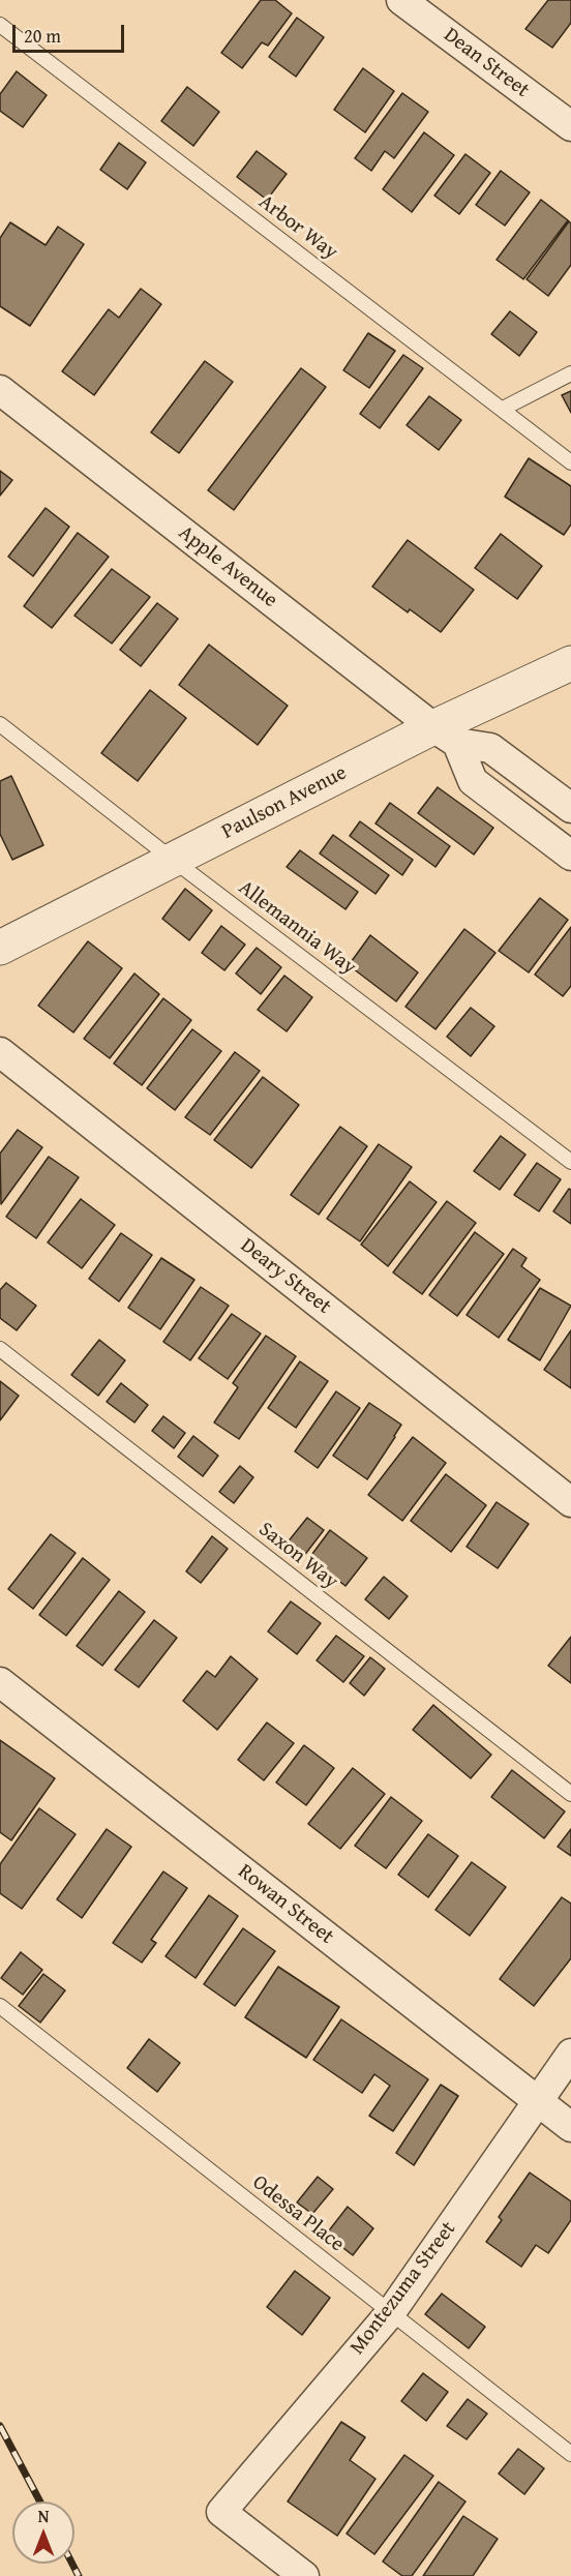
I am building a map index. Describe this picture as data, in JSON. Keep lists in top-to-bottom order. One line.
{"streets":{"street":["Dean Street","Apple Avenue","Paulson Avenue","Deary Street","Rowan Street","Montezuma Street"],"lane":["Arbor Way","Allemannia Way","Saxon Way","Odessa Place"]},"crossings":[["Apple Avenue","Paulson Avenue"],["Paulson Avenue","Allemannia Way"],["Rowan Street","Montezuma Street"],["Odessa Place","Montezuma Street"]],"scale_bar":"20 m","north":"top"}
